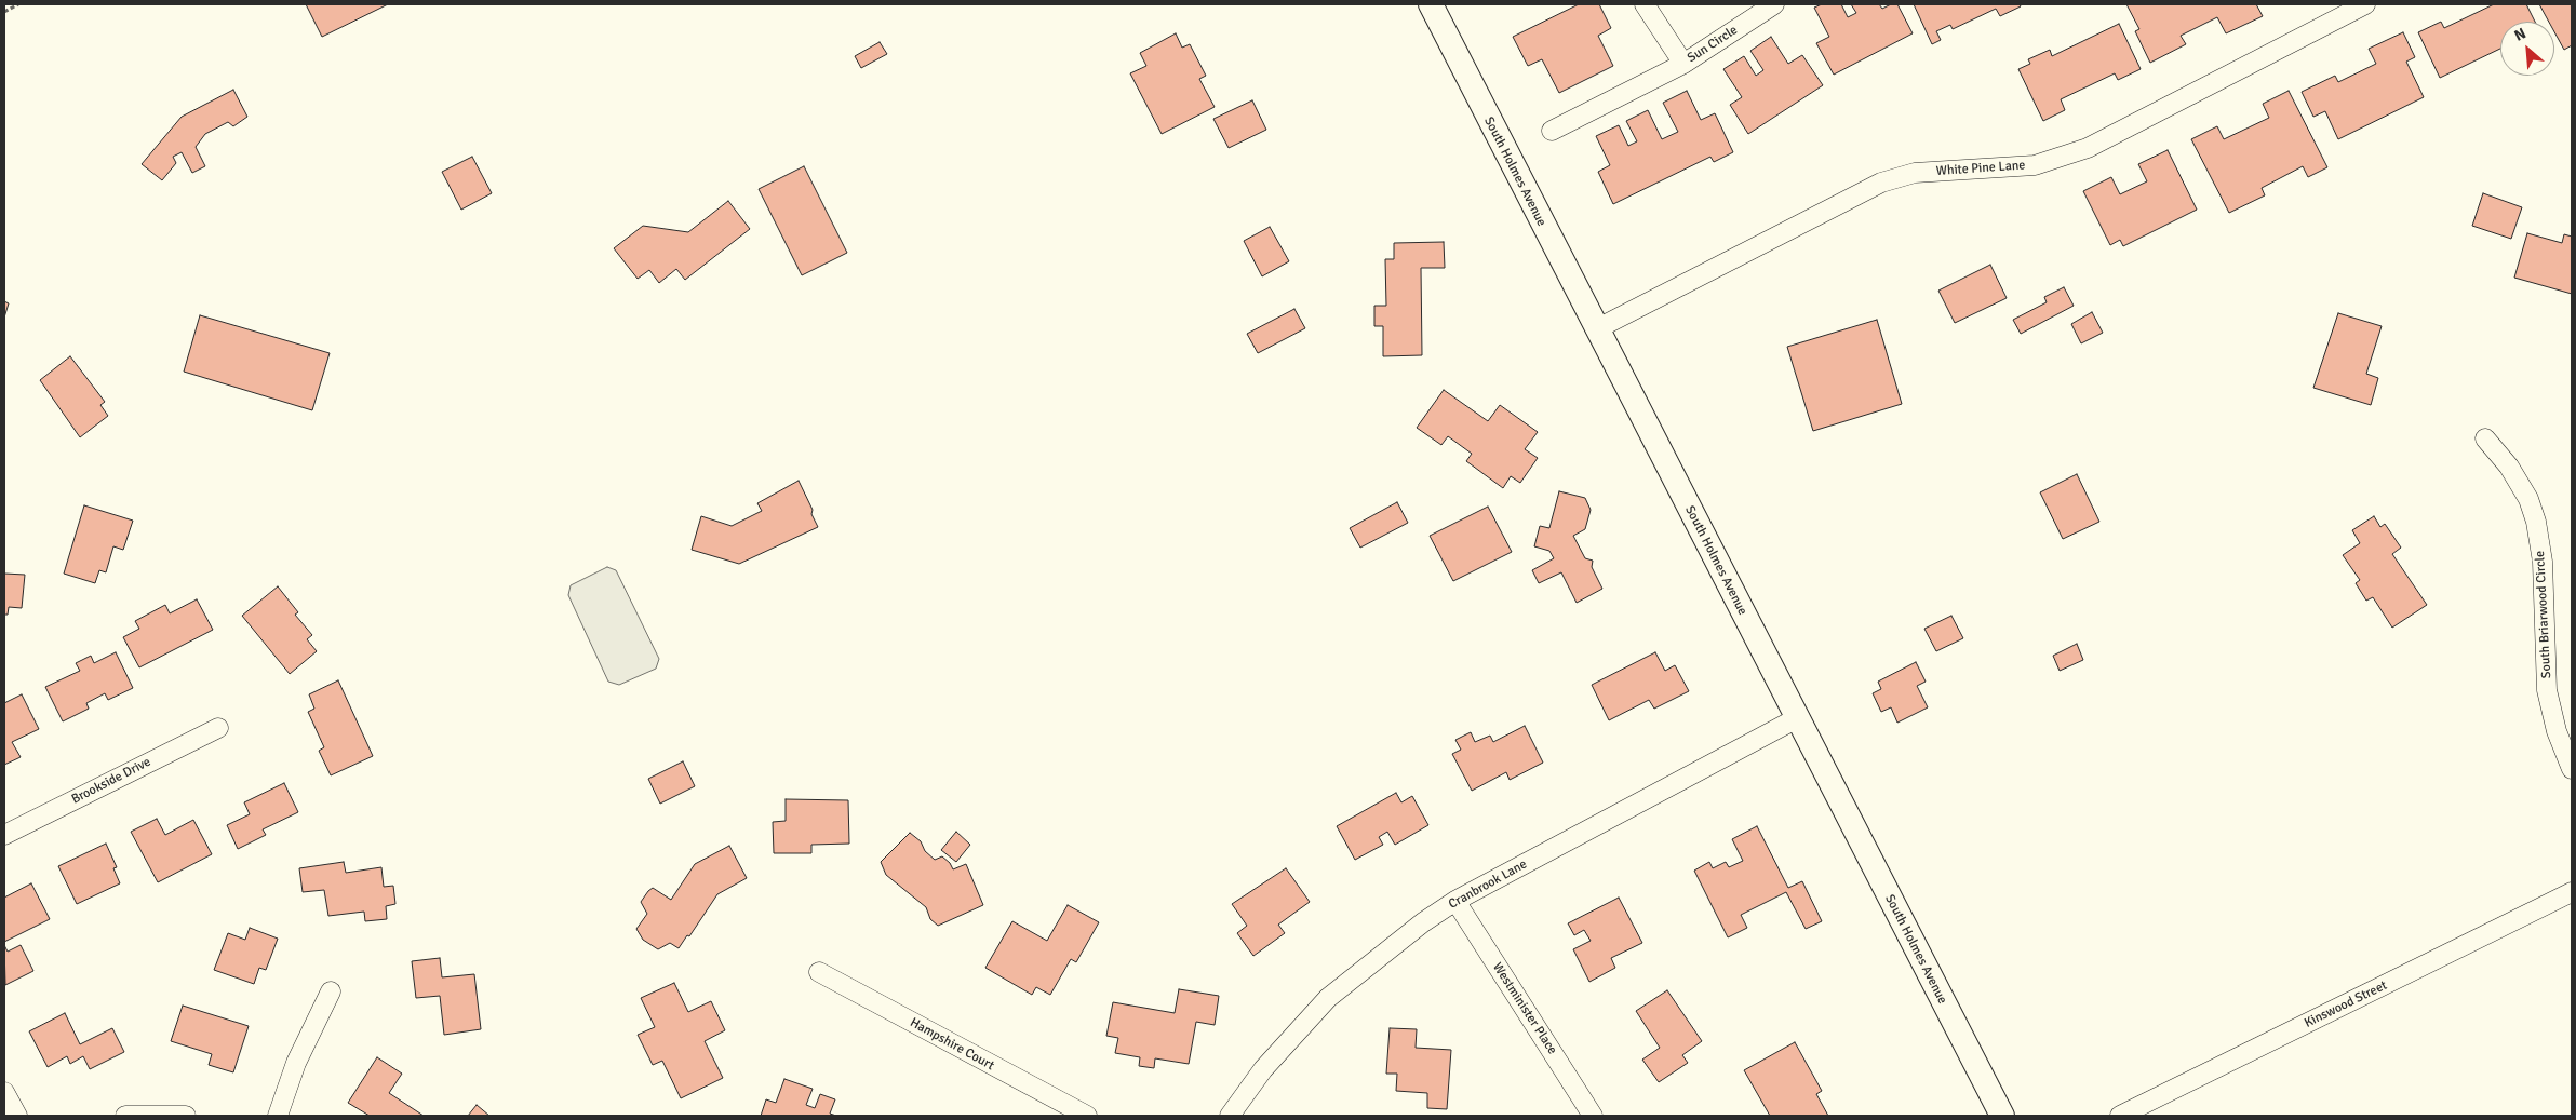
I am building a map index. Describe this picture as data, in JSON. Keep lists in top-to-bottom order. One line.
{"streets":{"street":["Sun Circle","White Pine Lane","South Holmes Avenue","South Briarwood Circle","Brookside Drive","Cranbrook Lane","Kinswood Street","Westminister Place","Hampshire Court"]},"crossings":[["White Pine Lane","South Holmes Avenue"],["South Holmes Avenue","Cranbrook Lane"],["Cranbrook Lane","Westminister Place"]],"north":"top left"}
